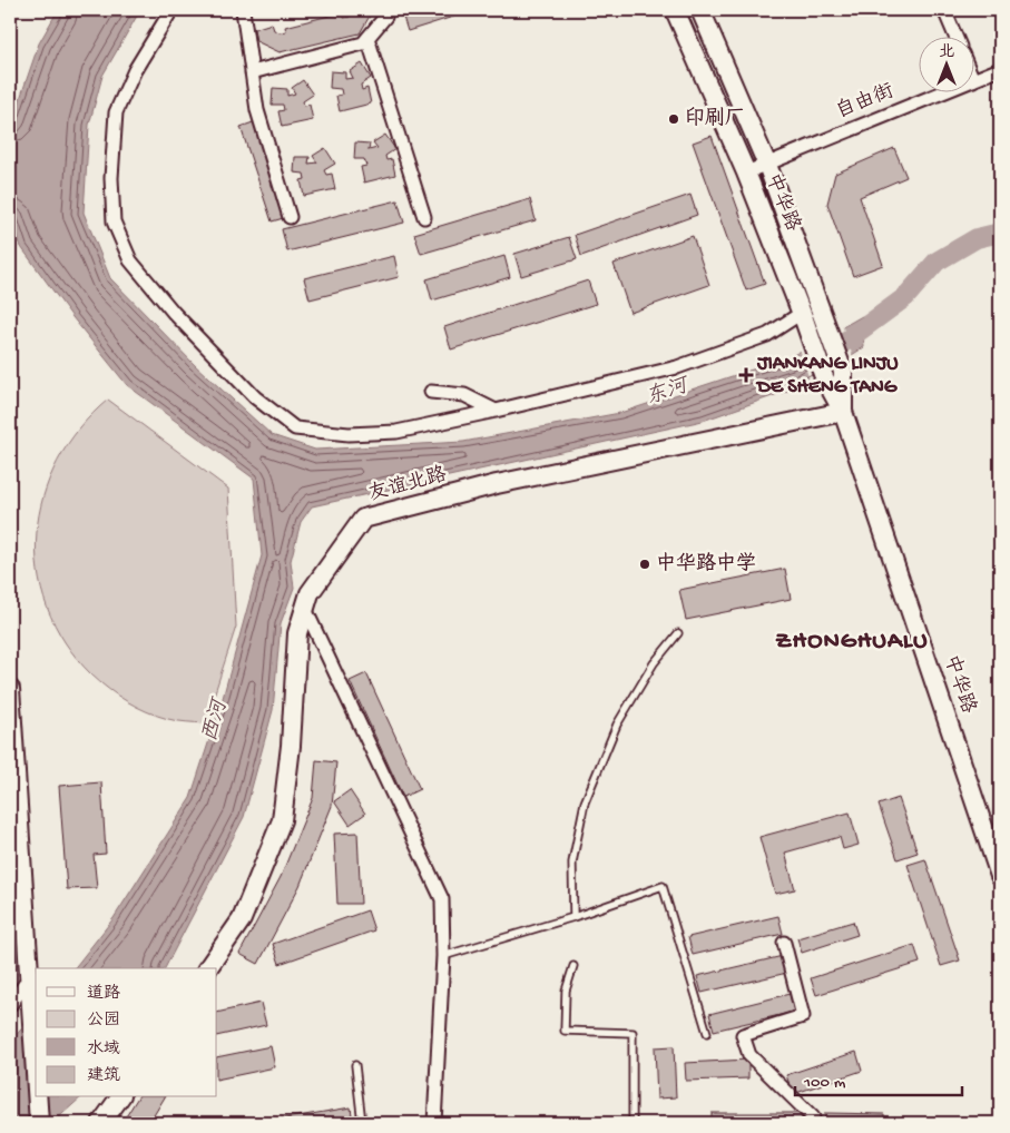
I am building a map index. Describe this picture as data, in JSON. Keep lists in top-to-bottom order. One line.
{"streets":{"street":["自由街","中华路","友谊北路"]},"crossings":[["自由街","中华路"],["中华路","友谊北路"]],"districts":["ZHONGHUALU"],"water":["东河","西河"],"places":{"other":["印刷厂","中华路中学"],"health":["JIANKANG LINJU DE SHENG TANG"]},"legend":["道路","公园","水域","建筑"],"scale_bar":"100 m","north":"top"}
